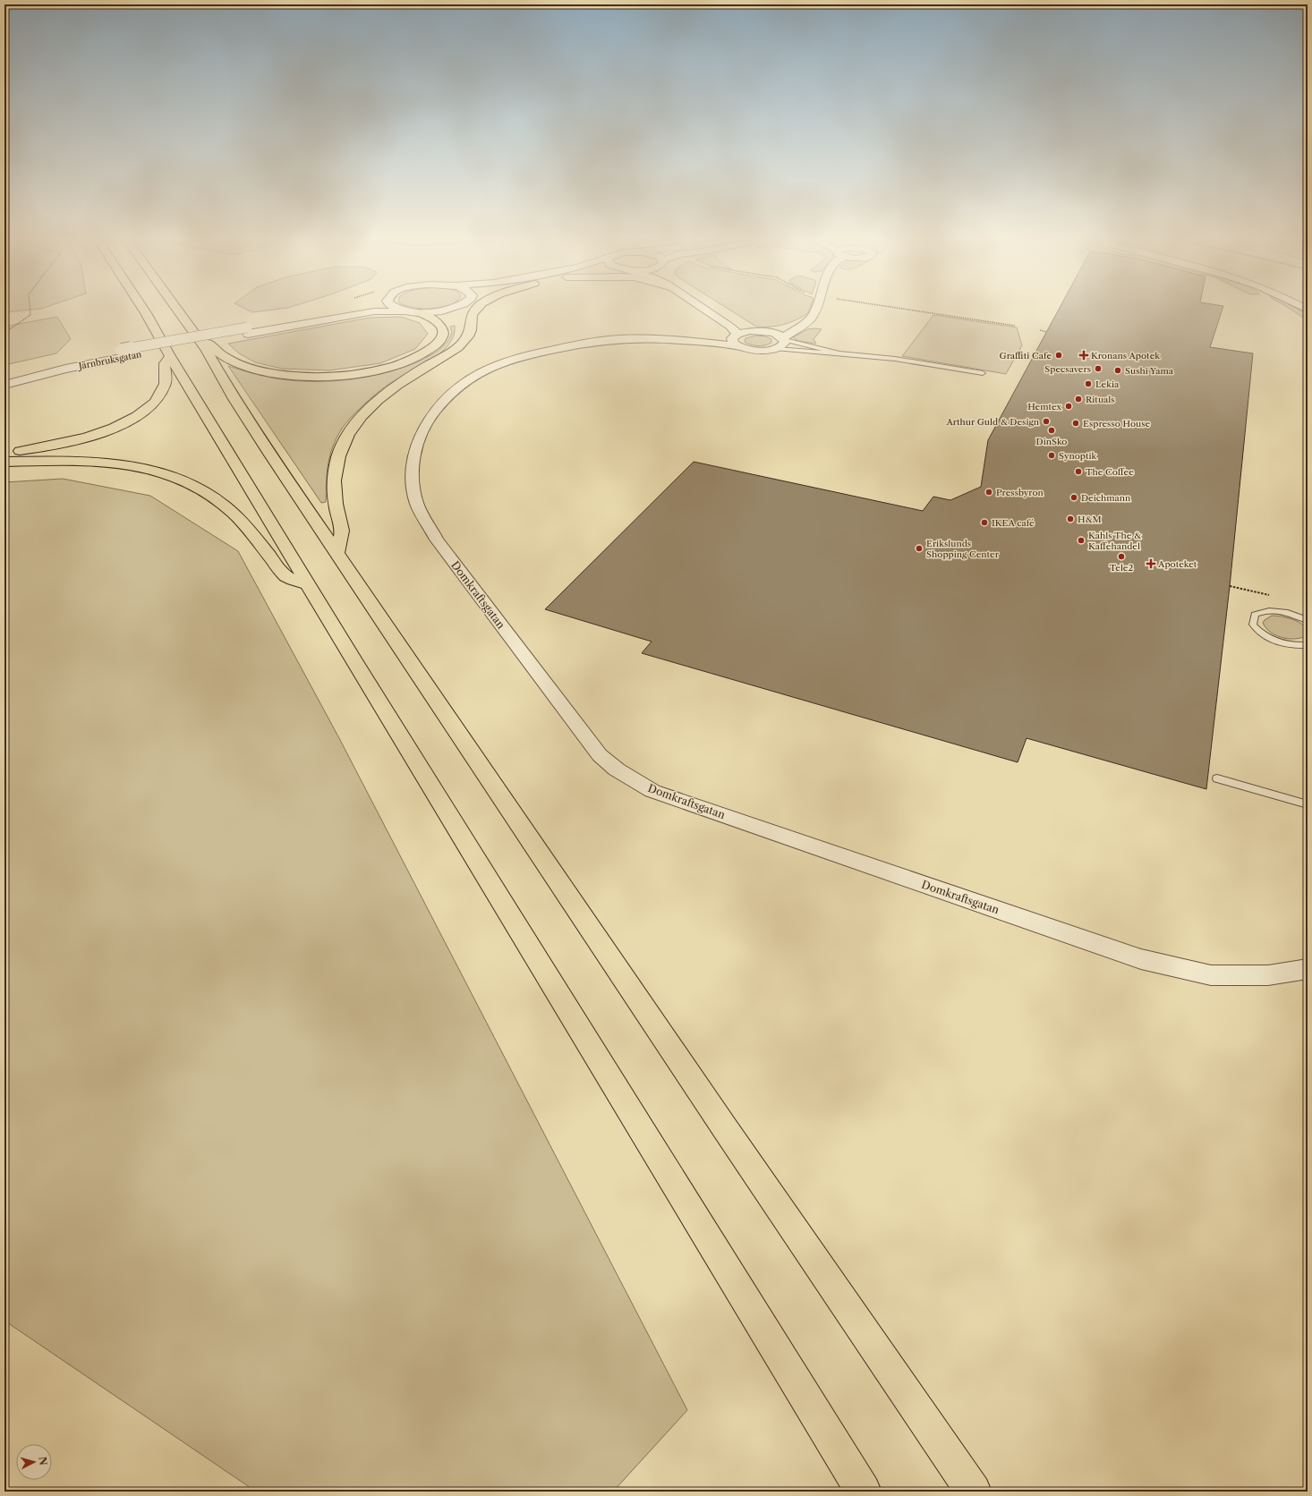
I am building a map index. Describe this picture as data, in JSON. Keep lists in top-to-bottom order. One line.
{"streets":{"street":["Järnbruksgatan","Domkraftsgatan"]},"places":{"other":["Graffiti Cafe","Specsavers","Sushi Yama","Lekia","Rituals","Hemtex","Arthur Guld & Design","Espresso House","DinSko","Synoptik","The Coffee","Pressbyron","Deichmann","H&M","IKEA café","Kahls The & Kaffehandel","Erikslunds Shopping Center","Tele2"],"health":["Kronans Apotek","Apoteket"]},"north":"right"}
